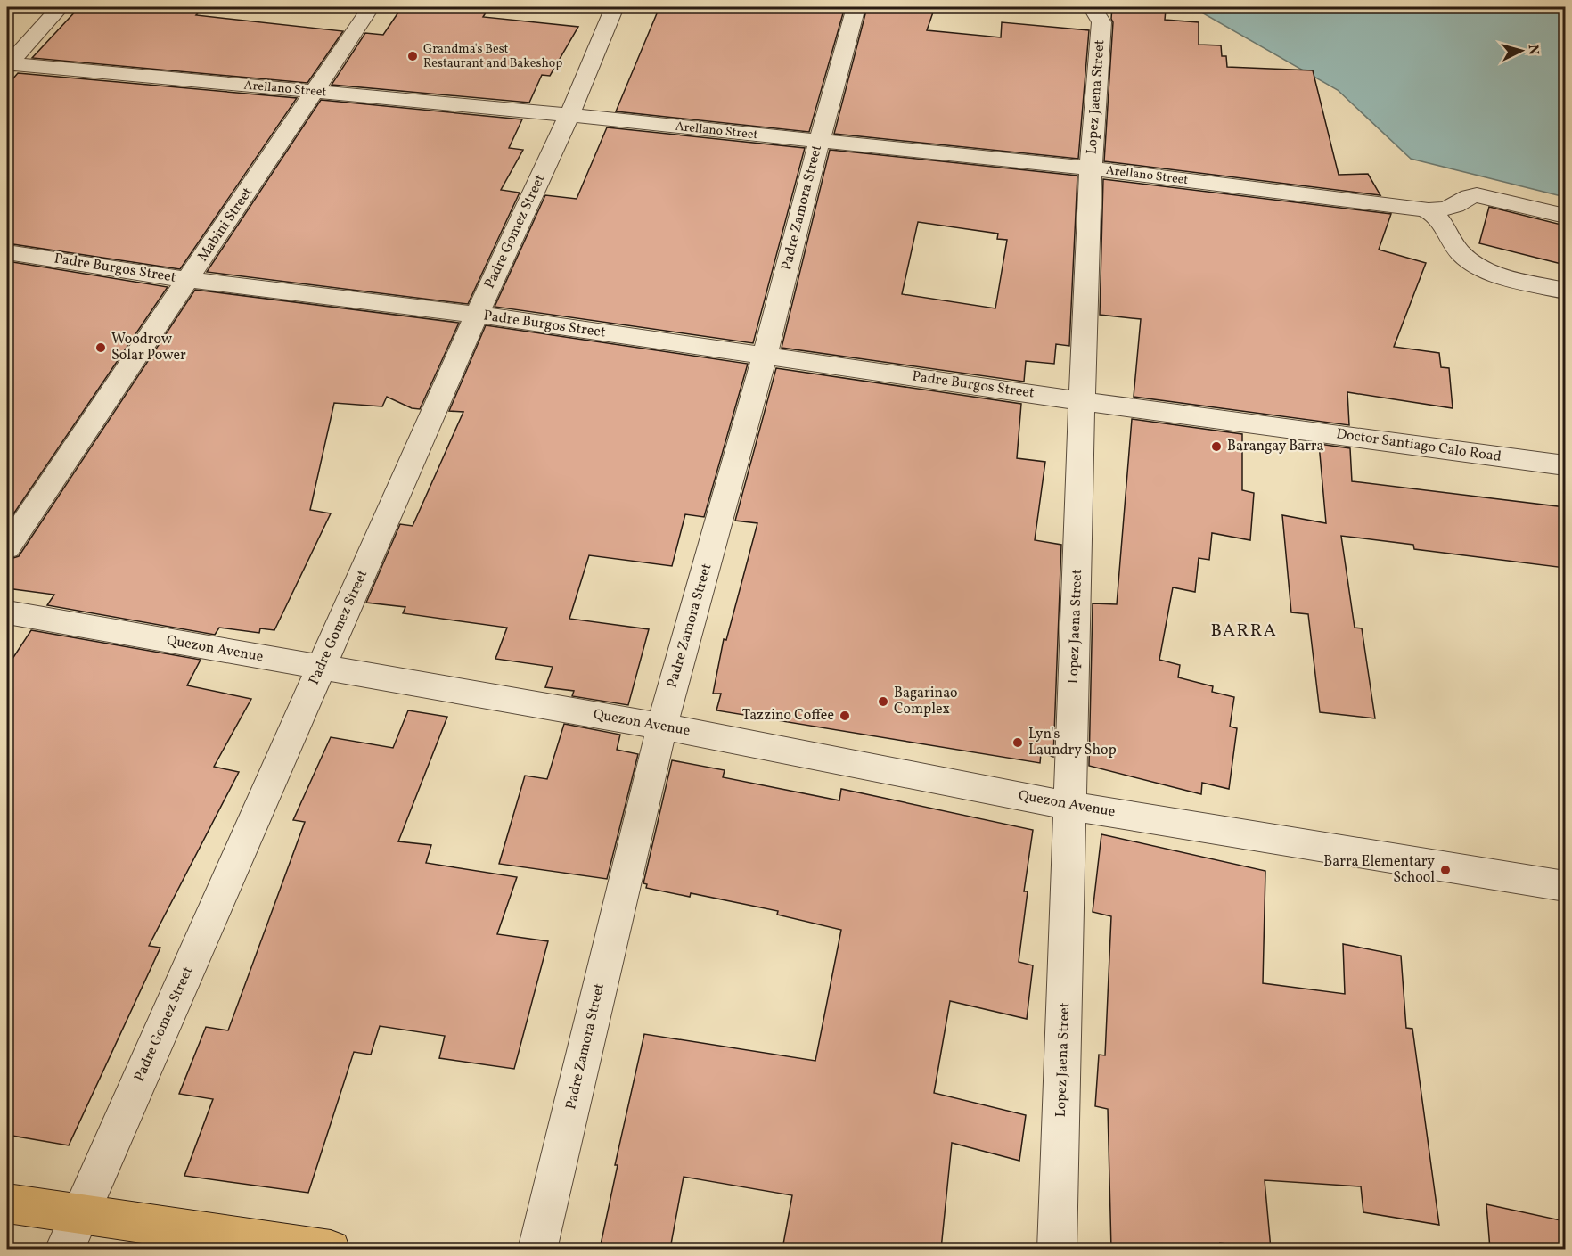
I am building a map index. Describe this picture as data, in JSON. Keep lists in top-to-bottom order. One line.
{"streets":{"street":["Arellano Street","Lopez Jaena Street","Padre Zamora Street","Mabini Street","Padre Gomez Street","Padre Burgos Street","Doctor Santiago Calo Road","Quezon Avenue"]},"crossings":[["Arellano Street","Lopez Jaena Street"],["Arellano Street","Padre Zamora Street"],["Arellano Street","Mabini Street"],["Arellano Street","Padre Gomez Street"],["Lopez Jaena Street","Padre Burgos Street"],["Lopez Jaena Street","Doctor Santiago Calo Road"],["Lopez Jaena Street","Quezon Avenue"],["Padre Zamora Street","Padre Burgos Street"],["Padre Zamora Street","Quezon Avenue"],["Mabini Street","Padre Burgos Street"],["Padre Gomez Street","Padre Burgos Street"],["Padre Gomez Street","Quezon Avenue"],["Padre Burgos Street","Doctor Santiago Calo Road"]],"districts":["BARRA"],"places":["Grandma's Best Restaurant and Bakeshop","Woodrow Solar Power","Barangay Barra","Bagarinao Complex","Tazzino Coffee","Lyn's Laundry Shop","Barra Elementary School"],"north":"right"}
